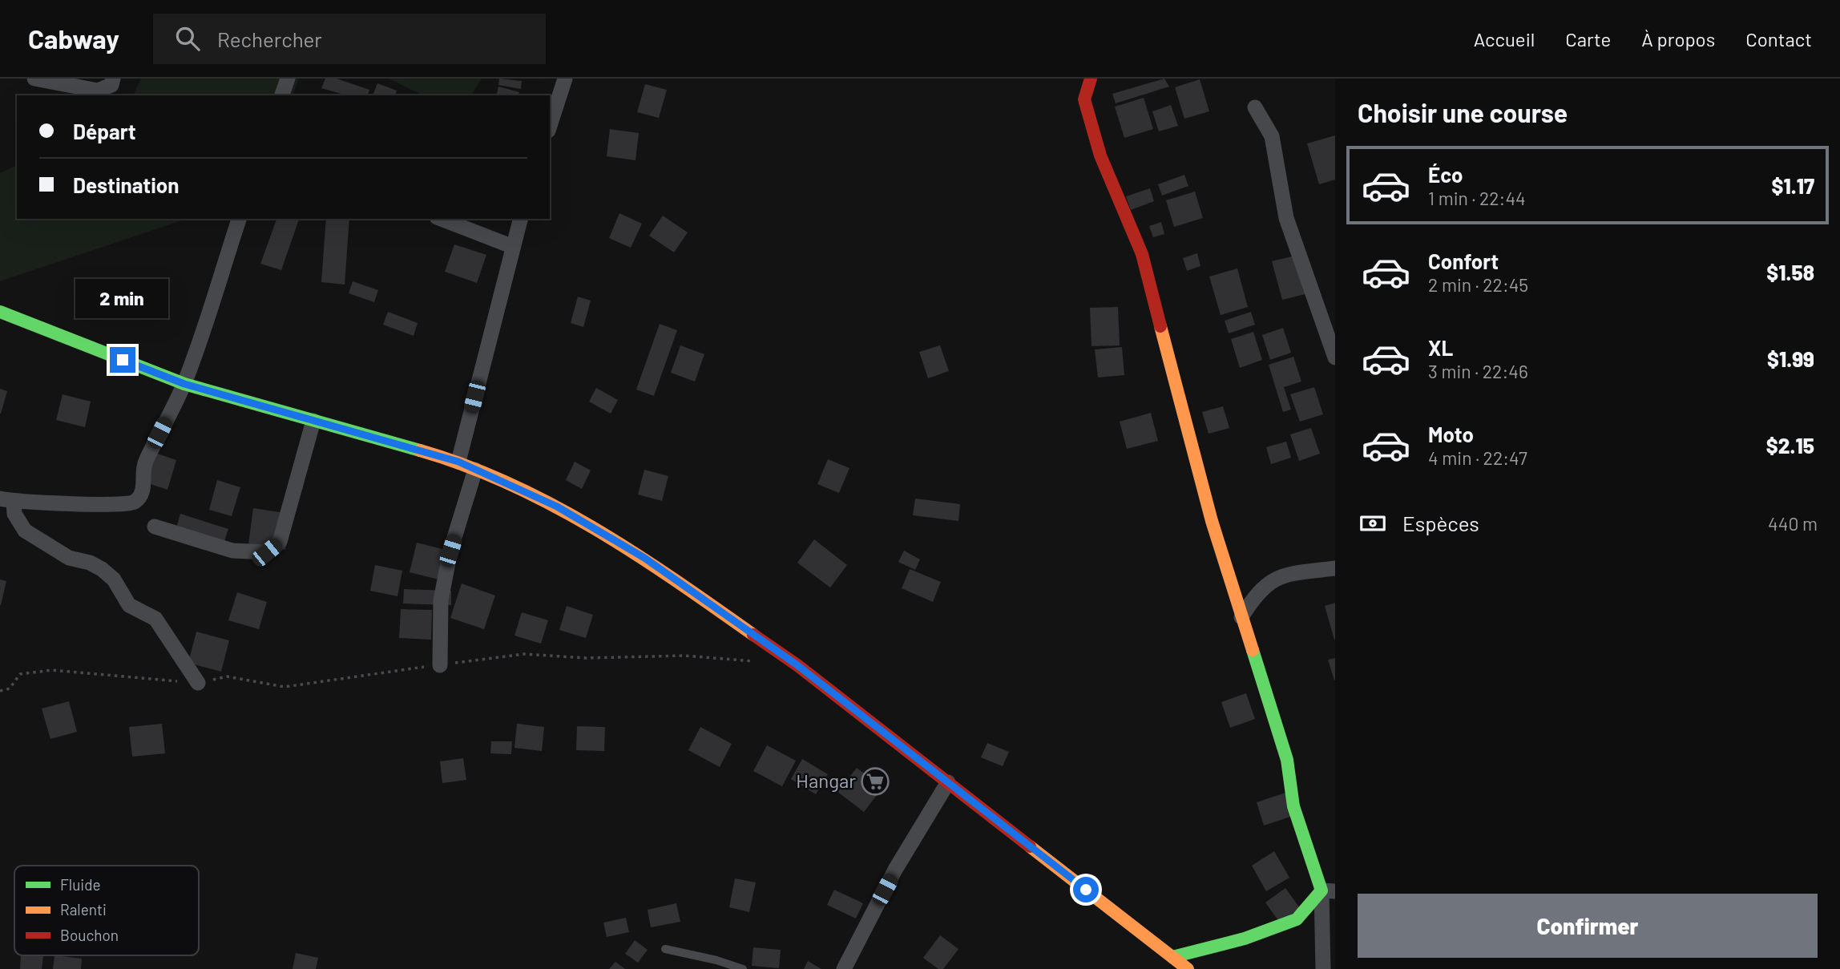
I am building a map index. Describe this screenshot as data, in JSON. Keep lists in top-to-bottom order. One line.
{"places":{"supermarket":["Hangar"]},"legend":["Fluide","Ralenti","Bouchon"],"page":{"header":"Cabway","search":"Rechercher","nav":["Accueil","Carte","À propos","Contact"],"heading":"Choisir une course","banner":["Départ","Destination"],"list":[{"name":"Éco","note":"1 min · 22:44","value":"$1.17"},{"name":"Confort","note":"2 min · 22:45","value":"$1.58"},{"name":"XL","note":"3 min · 22:46","value":"$1.99"},{"name":"Moto","note":"4 min · 22:47","value":"$2.15"}],"bubble":"2 min","pay":["Espèces","440 m"],"buttons":"Confirmer"}}
